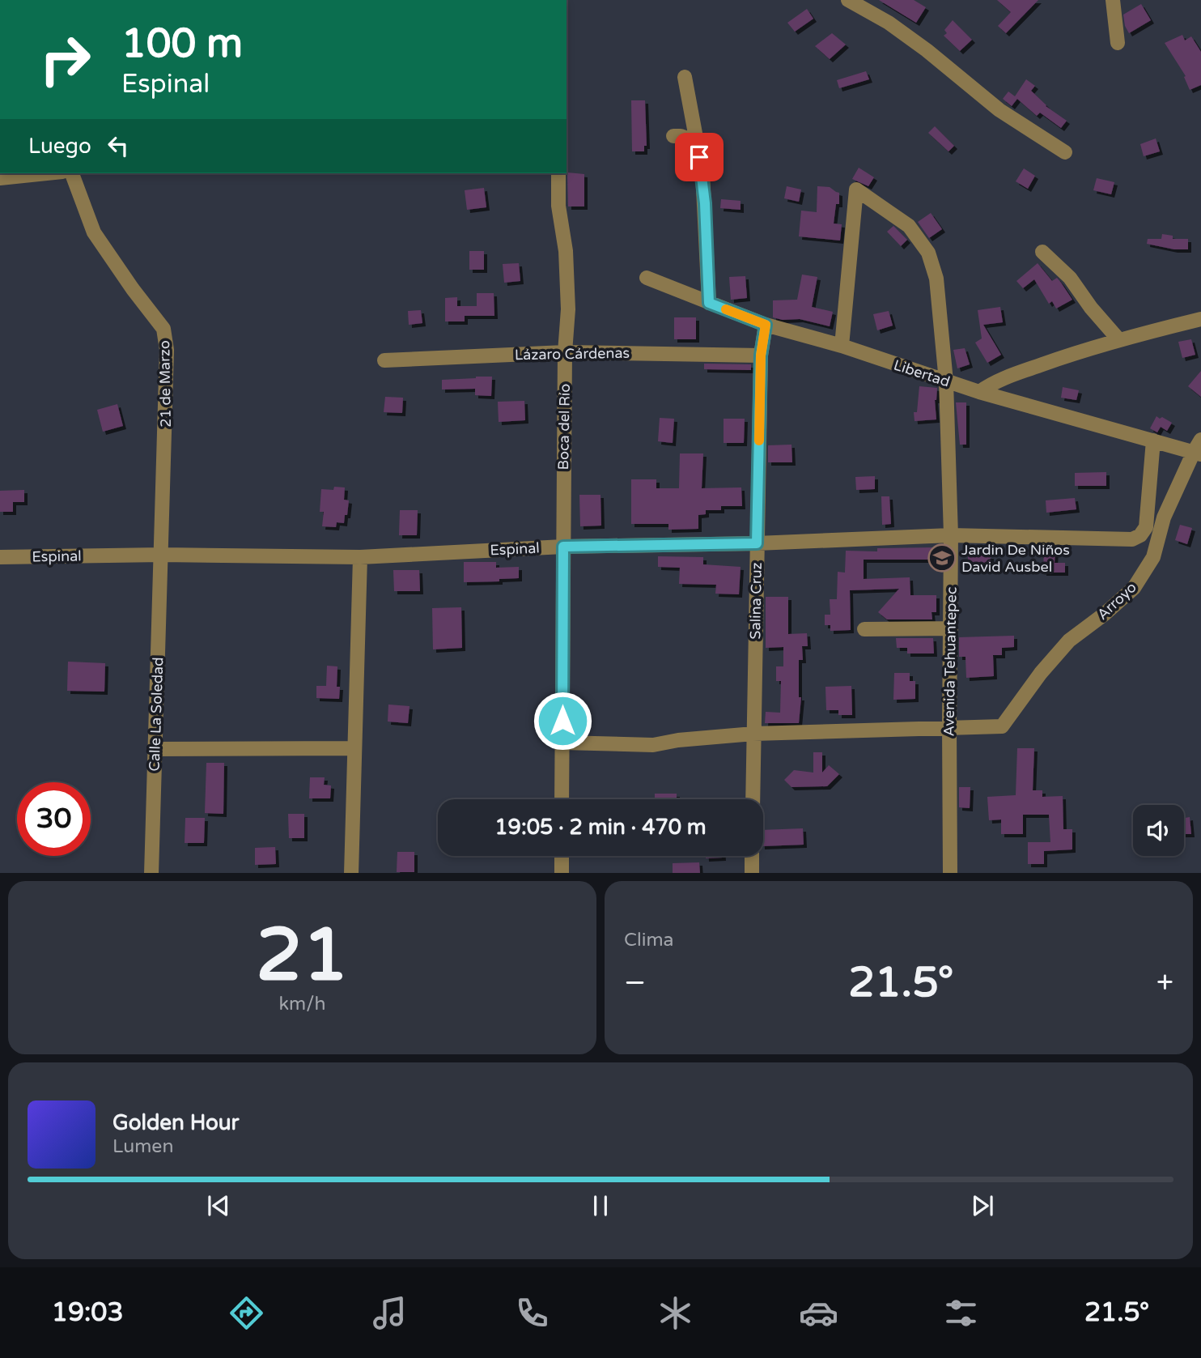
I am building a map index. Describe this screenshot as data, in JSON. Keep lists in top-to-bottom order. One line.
{"streets":{"street":["Lázaro Cárdenas","Libertad","21 de Marzo","Boca del Río","Espinal","Salina Cruz","Arroyo","Avenida Tehuantepec","Calle La Soledad"]},"crossings":[["Lázaro Cárdenas","Boca del Río"],["Lázaro Cárdenas","Salina Cruz"],["Libertad","Espinal"],["Libertad","Salina Cruz"],["Libertad","Arroyo"],["Libertad","Avenida Tehuantepec"],["21 de Marzo","Espinal"],["21 de Marzo","Calle La Soledad"],["Boca del Río","Espinal"],["Espinal","Salina Cruz"],["Espinal","Avenida Tehuantepec"],["Espinal","Calle La Soledad"],["Arroyo","Avenida Tehuantepec"]],"places":{"school or university":["Jardin De Niños David Ausbel"]},"page":{"turn":["100 m","Espinal"],"then":"Luego","limit":"30","trip":"19:05 · 2 min · 470 m","tile":[["21","km/h"],"Clima"],"heat":["−","21.5°","+"],"song":["Golden Hour","Lumen"],"tabs":["19:03","21.5°"]}}
